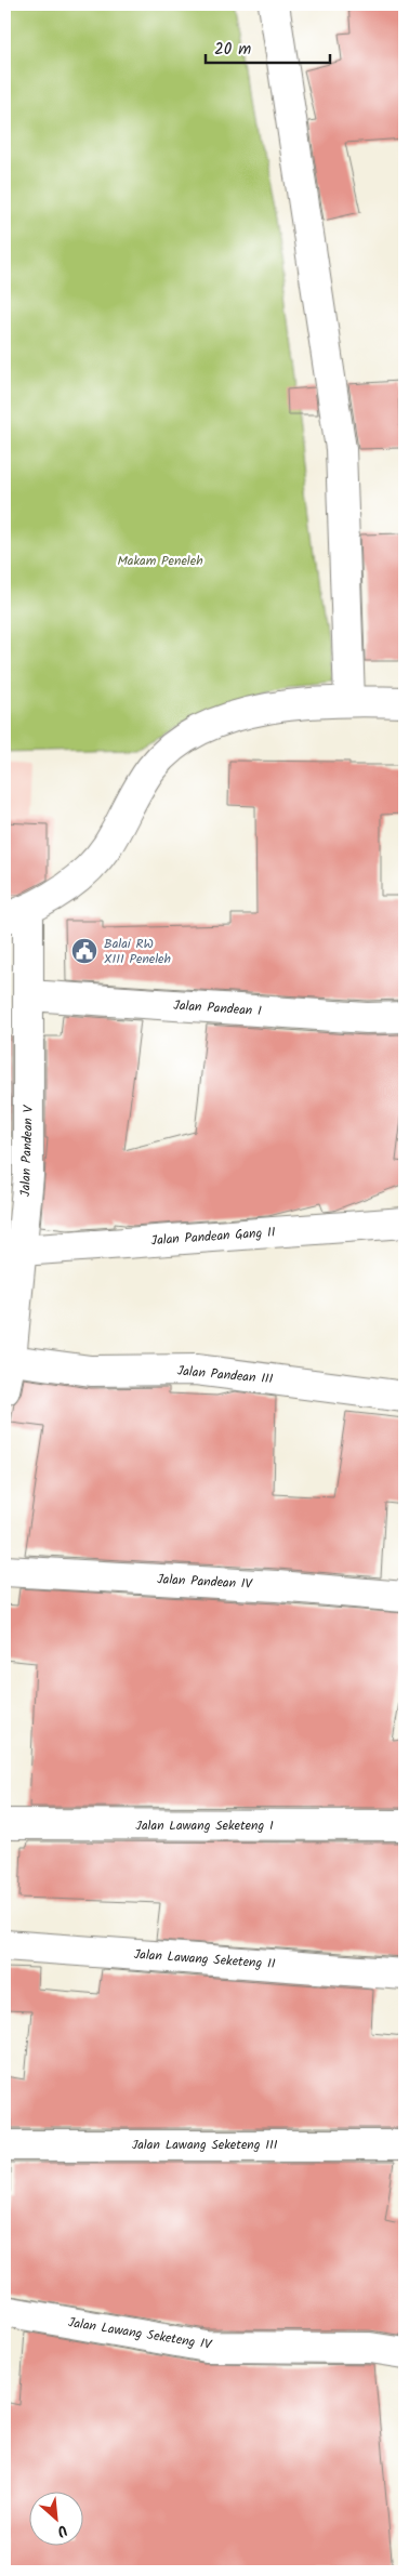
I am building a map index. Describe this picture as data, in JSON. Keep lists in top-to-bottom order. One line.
{"streets":{"street":["Jalan Pandean I","Jalan Pandean V","Jalan Pandean Gang II","Jalan Pandean III","Jalan Pandean IV","Jalan Lawang Seketeng I","Jalan Lawang Seketeng II","Jalan Lawang Seketeng III","Jalan Lawang Seketeng IV"]},"crossings":[["Jalan Pandean I","Jalan Pandean V"],["Jalan Pandean V","Jalan Pandean Gang II"],["Jalan Pandean V","Jalan Pandean III"]],"parks":["Makam Peneleh"],"places":{"public building":["Balai RW XIII Peneleh"]},"scale_bar":"20 m","north":"bottom right"}
